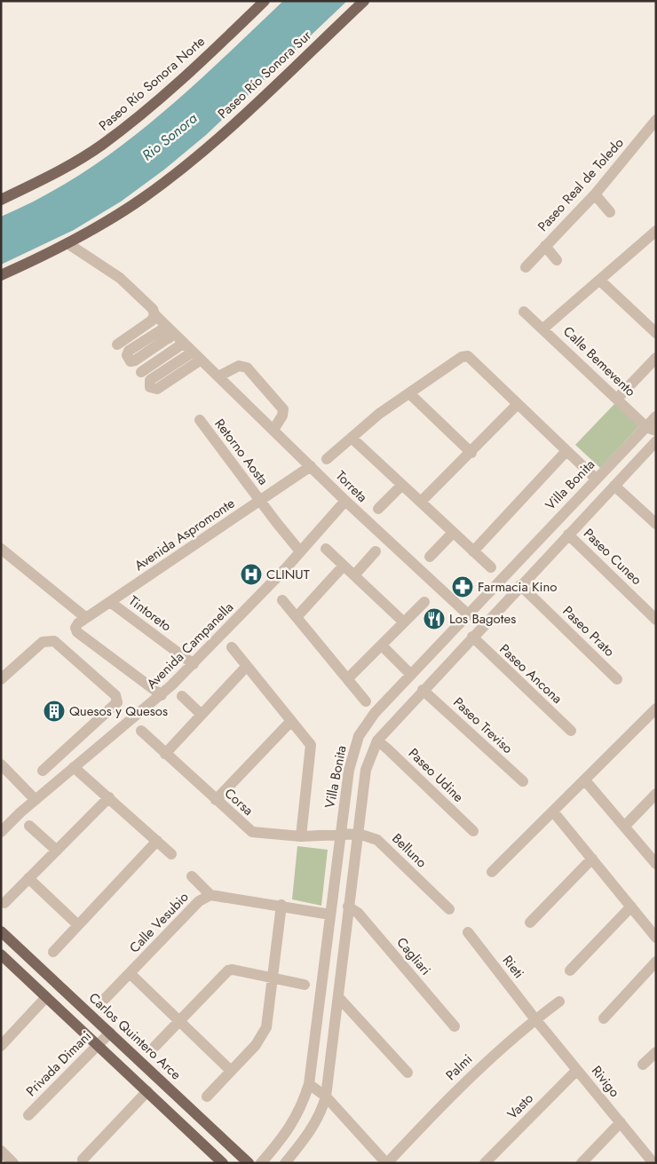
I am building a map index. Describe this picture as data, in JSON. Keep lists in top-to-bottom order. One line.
{"streets":{"main road":["Paseo Río Sonora Sur","Paseo Río Sonora Norte","Carlos Quintero Arce"],"street":["Paseo Real de Toledo","Calle Bemevento","Retorno Aosta","Villa Bonita","Torreta","Avenida Aspromonte","Paseo Cuneo","Tintoreto","Paseo Prato","Avenida Campanella","Paseo Ancona","Paseo Treviso","Paseo Udine","Corsa","Belluno","Calle Vesubio","Cagliari","Rieti","Privada Dimani","Palmi","Rivigo","Vasto"]},"crossings":[["Paseo Río Sonora Sur","Torreta"],["Calle Bemevento","Villa Bonita"],["Retorno Aosta","Avenida Aspromonte"],["Retorno Aosta","Avenida Campanella"],["Villa Bonita","Torreta"],["Villa Bonita","Corsa"],["Villa Bonita","Belluno"],["Torreta","Avenida Aspromonte"],["Torreta","Avenida Campanella"],["Avenida Aspromonte","Tintoreto"],["Avenida Aspromonte","Avenida Campanella"],["Tintoreto","Avenida Campanella"],["Corsa","Belluno"],["Rieti","Palmi"],["Rieti","Rivigo"],["Carlos Quintero Arce","Privada Dimani"],["Palmi","Rivigo"],["Rivigo","Vasto"]],"water":["Rio Sonora"],"places":{"hospital":["CLINUT"],"pharmacy":["Farmacia Kino"],"restaurant":["Los Bagotes"],"building":["Quesos y Quesos"]}}
